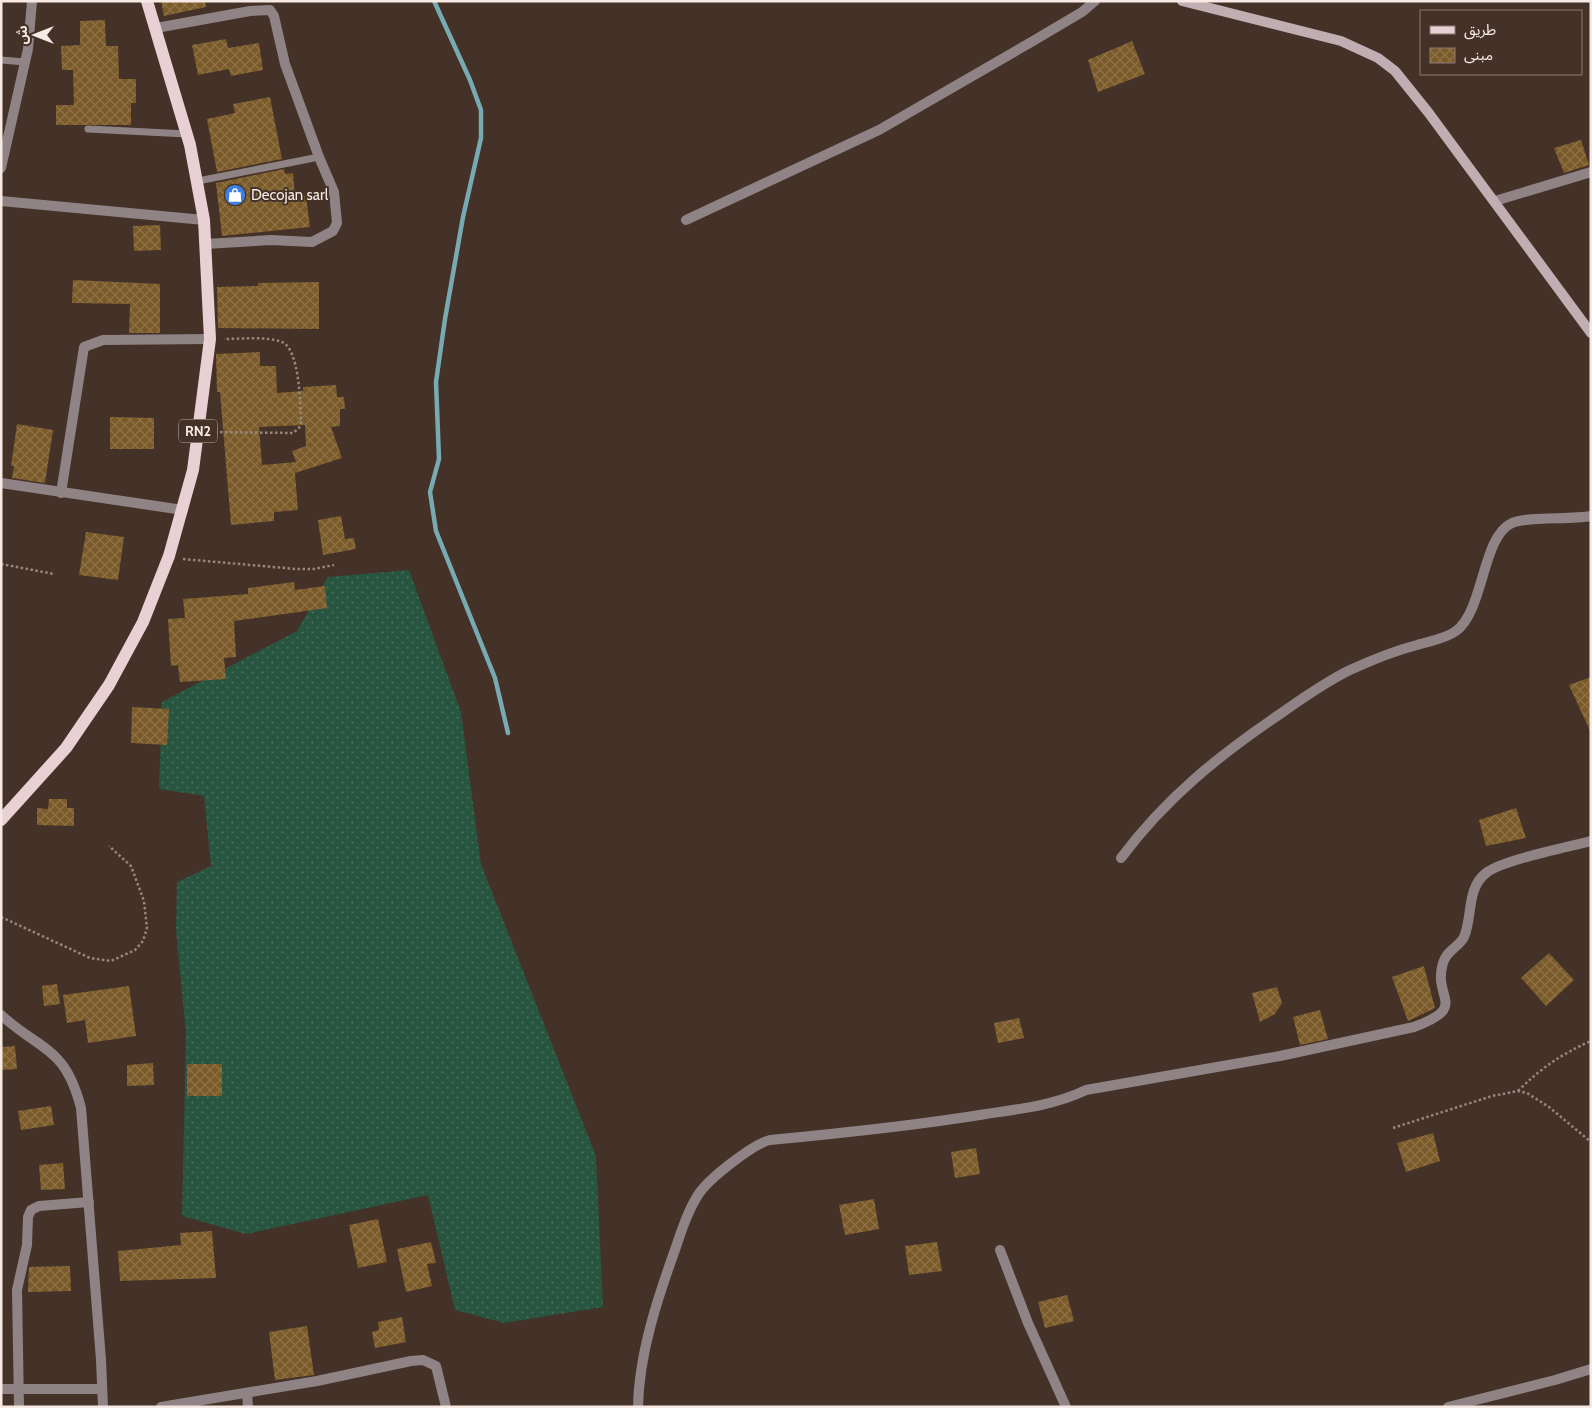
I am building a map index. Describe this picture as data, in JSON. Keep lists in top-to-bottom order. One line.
{"streets":{"main road":["RN2"]},"places":{"shop":["Decojan sarl"]},"legend":["طريق","مبنى"],"north":"left"}
